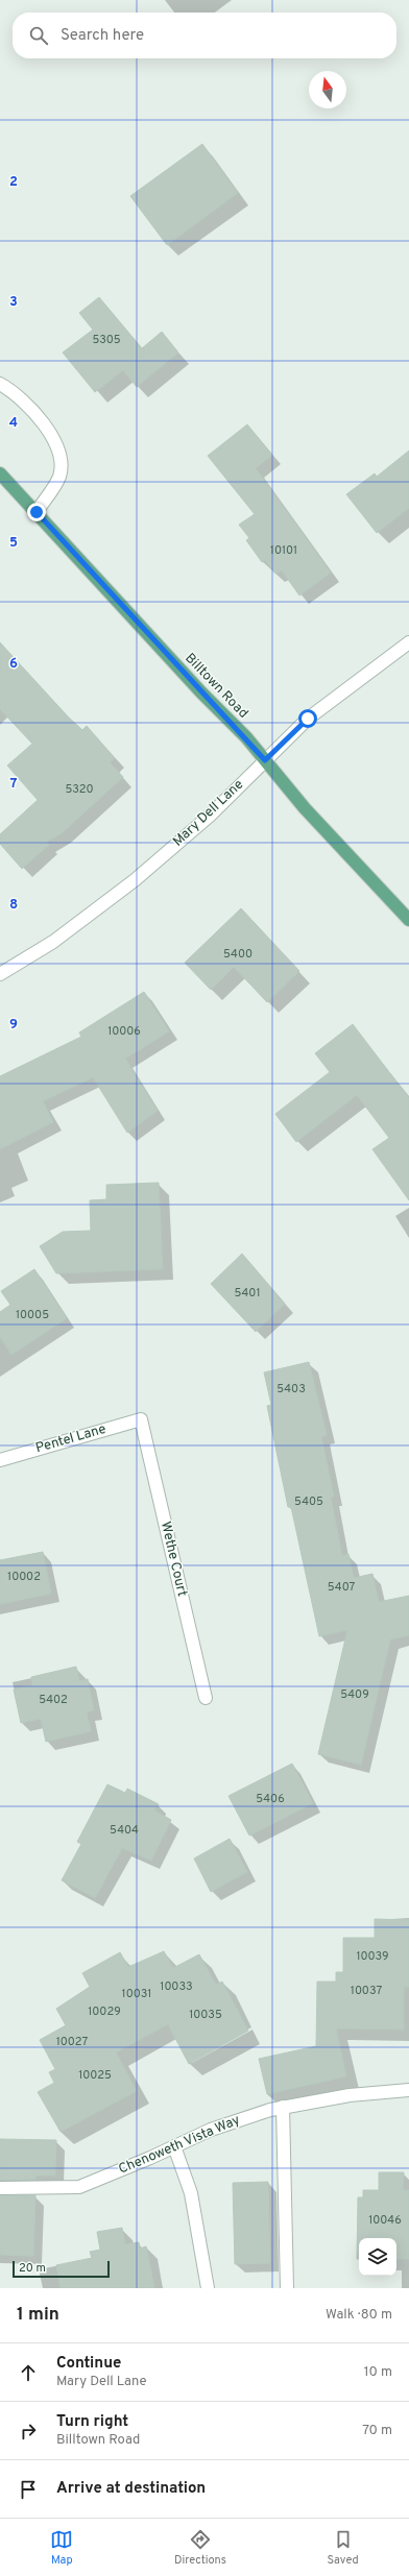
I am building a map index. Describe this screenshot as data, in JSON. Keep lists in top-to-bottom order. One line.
{"streets":{"main road":["Billtown Road"],"street":["Mary Dell Lane","Pentel Lane","Wethe Court","Chenoweth Vista Way"]},"crossings":[["Billtown Road","Mary Dell Lane"],["Pentel Lane","Wethe Court"]],"house_numbers":["5305","10101","5320","5400","10006","5401","10005","5403","5405","10002","5407","5409","5402","5406","5404","10039","10033","10037","10031","10029","10035","10027","10025","10046"],"scale_bar":"20 m","north":"top","page":{"search":"Search here","scale":"20 m","heading":["1 min","Walk · 80 m"],"list":[["Continue","Mary Dell Lane","10 m"],["Turn right","Billtown Road","70 m"],"Arrive at destination"],"nav":["Map","Directions","Saved"]},"grid":{"rows":["2","3","4","5","6","7","8","9"]}}
